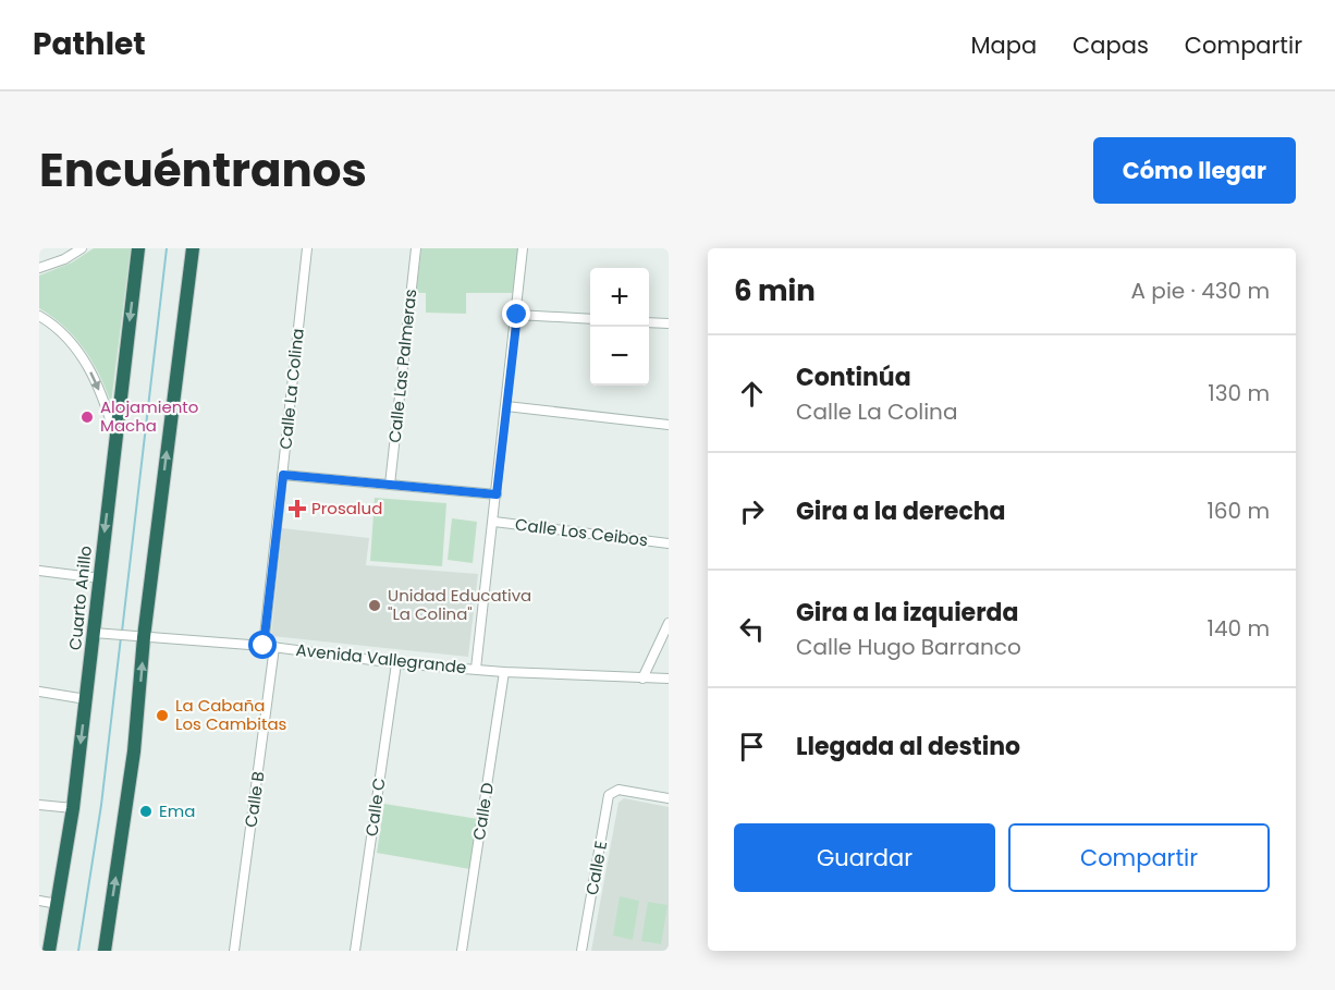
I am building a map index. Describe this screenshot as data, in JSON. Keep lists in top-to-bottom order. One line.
{"streets":{"highway":["Cuarto Anillo"],"street":["Calle Las Palmeras","Calle La Colina","Calle Los Ceibos","Avenida Vallegrande","Calle B","Calle C","Calle D","Calle E"]},"crossings":[["Calle La Colina","Avenida Vallegrande"],["Cuarto Anillo","Avenida Vallegrande"],["Avenida Vallegrande","Calle B"],["Avenida Vallegrande","Calle C"],["Avenida Vallegrande","Calle D"]],"places":{"other":["Alojamiento Macha","Unidad Educativa \"La Colina\"","La Cabaña Los Cambitas","Ema"],"health":["Prosalud"]},"page":{"header":"Pathlet","nav":["Mapa","Capas","Compartir"],"title":"Encuéntranos","buttons":["Cómo llegar",["Guardar","Compartir"]],"heading":["6 min","A pie · 430 m"],"map_buttons":["+","−"],"list":[["Continúa","Calle La Colina","130 m"],["Gira a la derecha","160 m"],["Gira a la izquierda","Calle Hugo Barranco","140 m"],"Llegada al destino"]}}
